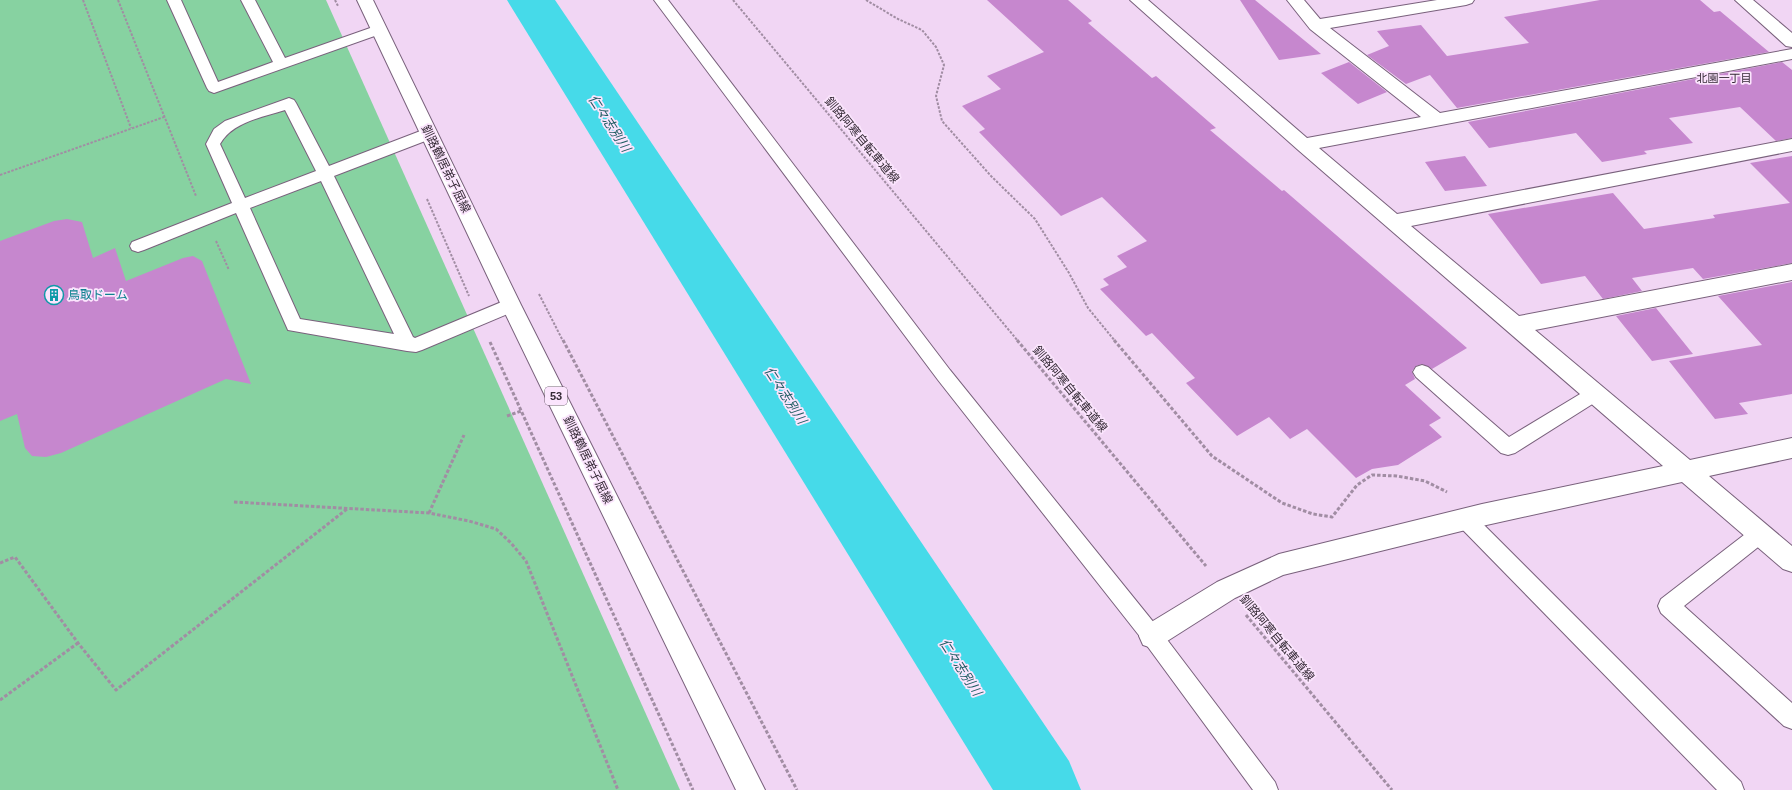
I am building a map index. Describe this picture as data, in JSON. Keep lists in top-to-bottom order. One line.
{"streets":{"street":["釧路鶴居弟子屈線","53"],"path":["釧路阿寒自転車道線"]},"districts":["北園一丁目"],"water":["仁々志別川"],"places":{"building":["鳥取ドーム"]}}
